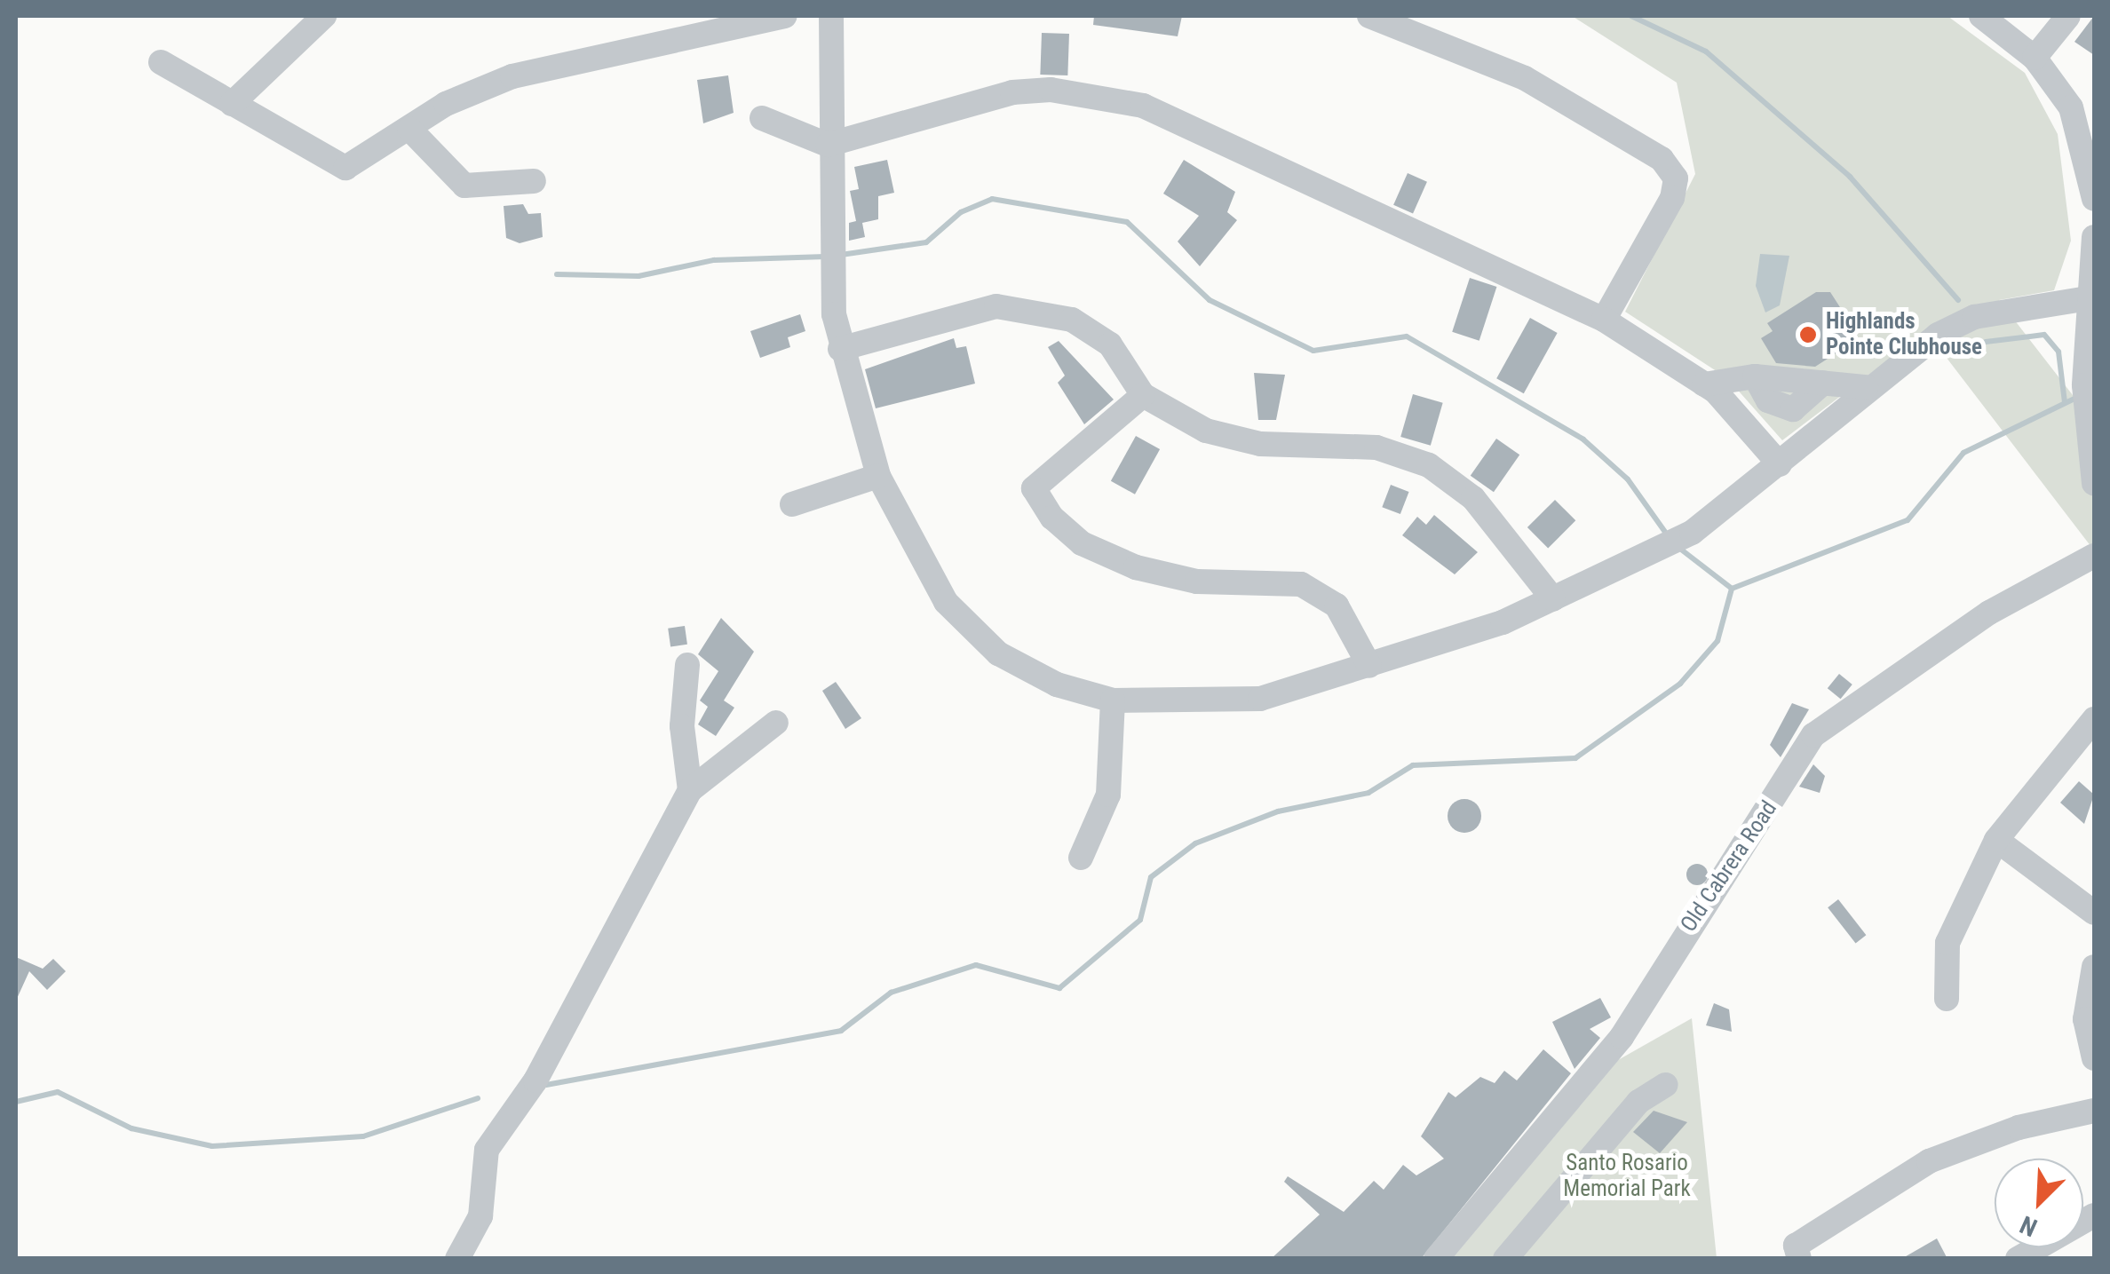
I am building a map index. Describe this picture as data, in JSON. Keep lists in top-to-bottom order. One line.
{"streets":{"street":["Old Cabrera Road"]},"parks":["Santo Rosario Memorial Park"],"places":["Highlands Pointe Clubhouse"],"north":"bottom left"}
